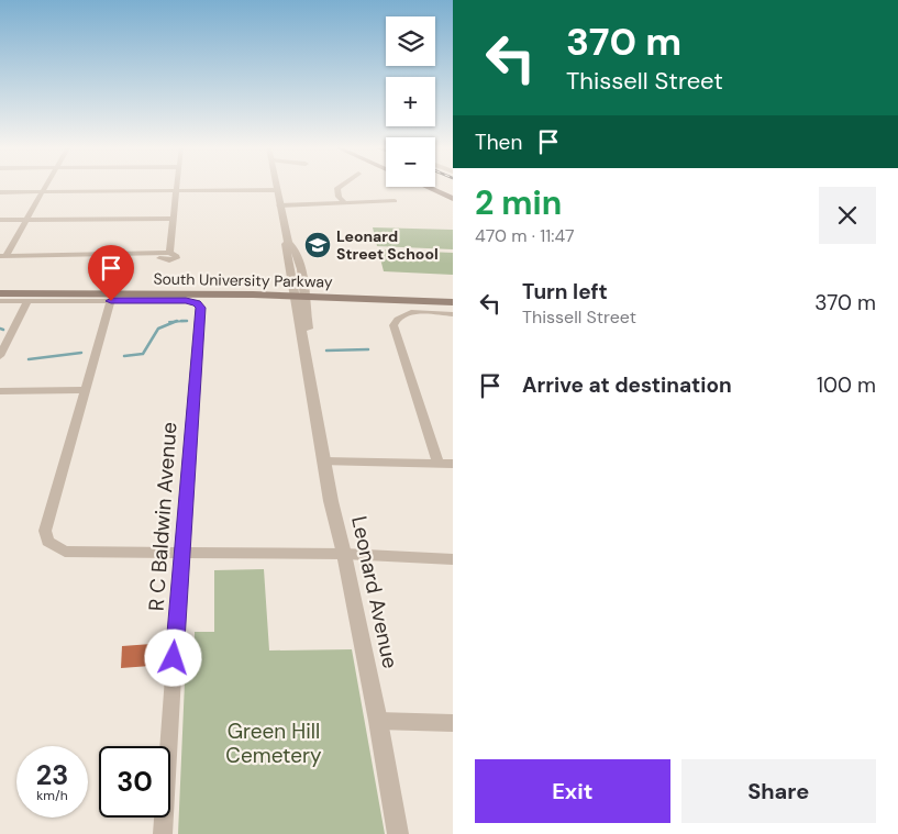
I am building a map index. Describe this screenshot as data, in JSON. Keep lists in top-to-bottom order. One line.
{"streets":{"main road":["South University Parkway"],"street":["R C Baldwin Avenue","Leonard Avenue"]},"crossings":[["South University Parkway","Leonard Avenue"]],"parks":["Green Hill Cemetery"],"places":{"school or university":["Leonard Street School"]},"page":{"turn":["370 m","Thissell Street"],"map_buttons":["+","−"],"then":"Then","heading":["2 min","470 m · 11:47"],"list":[{"name":"Turn left","note":"Thissell Street","value":"370 m"},{"name":"Arrive at destination","value":"100 m"}],"speed":"23 km/h","limit":"30","buttons":["Exit","Share"]}}
